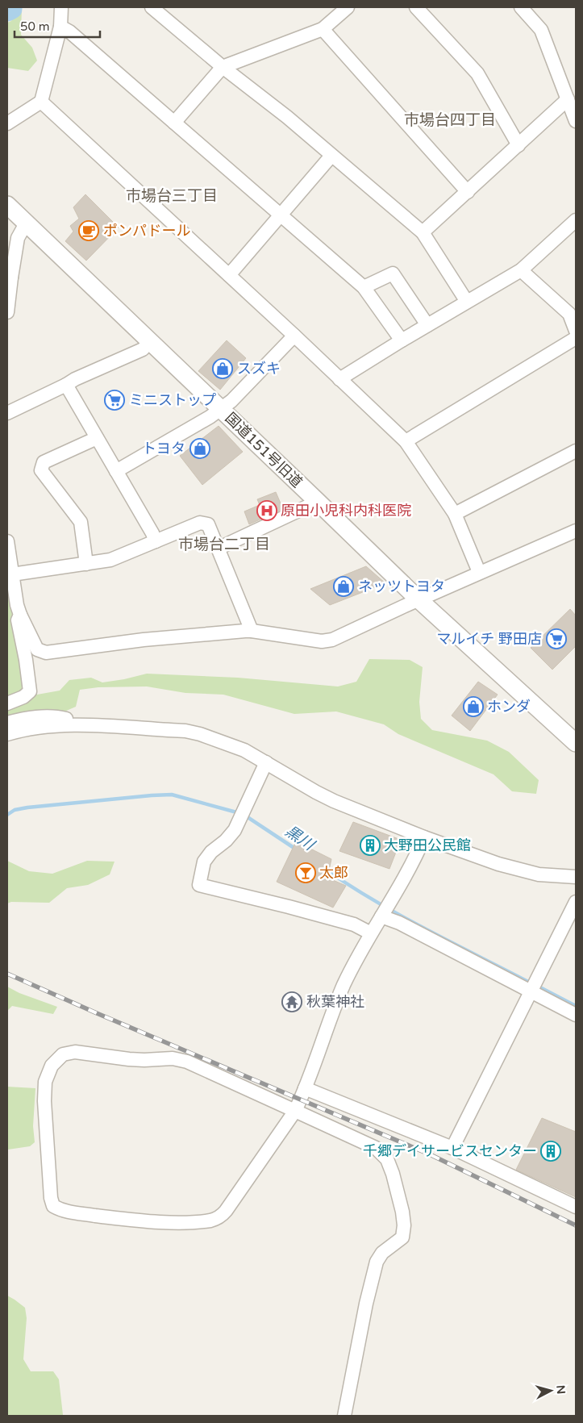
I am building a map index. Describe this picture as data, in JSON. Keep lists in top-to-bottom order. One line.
{"streets":{"street":["国道151号旧道"]},"districts":["市場台四丁目","市場台三丁目","市場台二丁目"],"water":["黒川"],"places":{"cafe":["ポンパドール"],"shop":["スズキ","トヨタ","ネッツトヨタ","ホンダ"],"supermarket":["ミニストップ","マルイチ 野田店"],"hospital":["原田小児科内科医院"],"building":["大野田公民館","千郷デイサービスセンター"],"bar":["太郎"],"temple":["秋葉神社"]},"scale_bar":"50 m","north":"right"}
